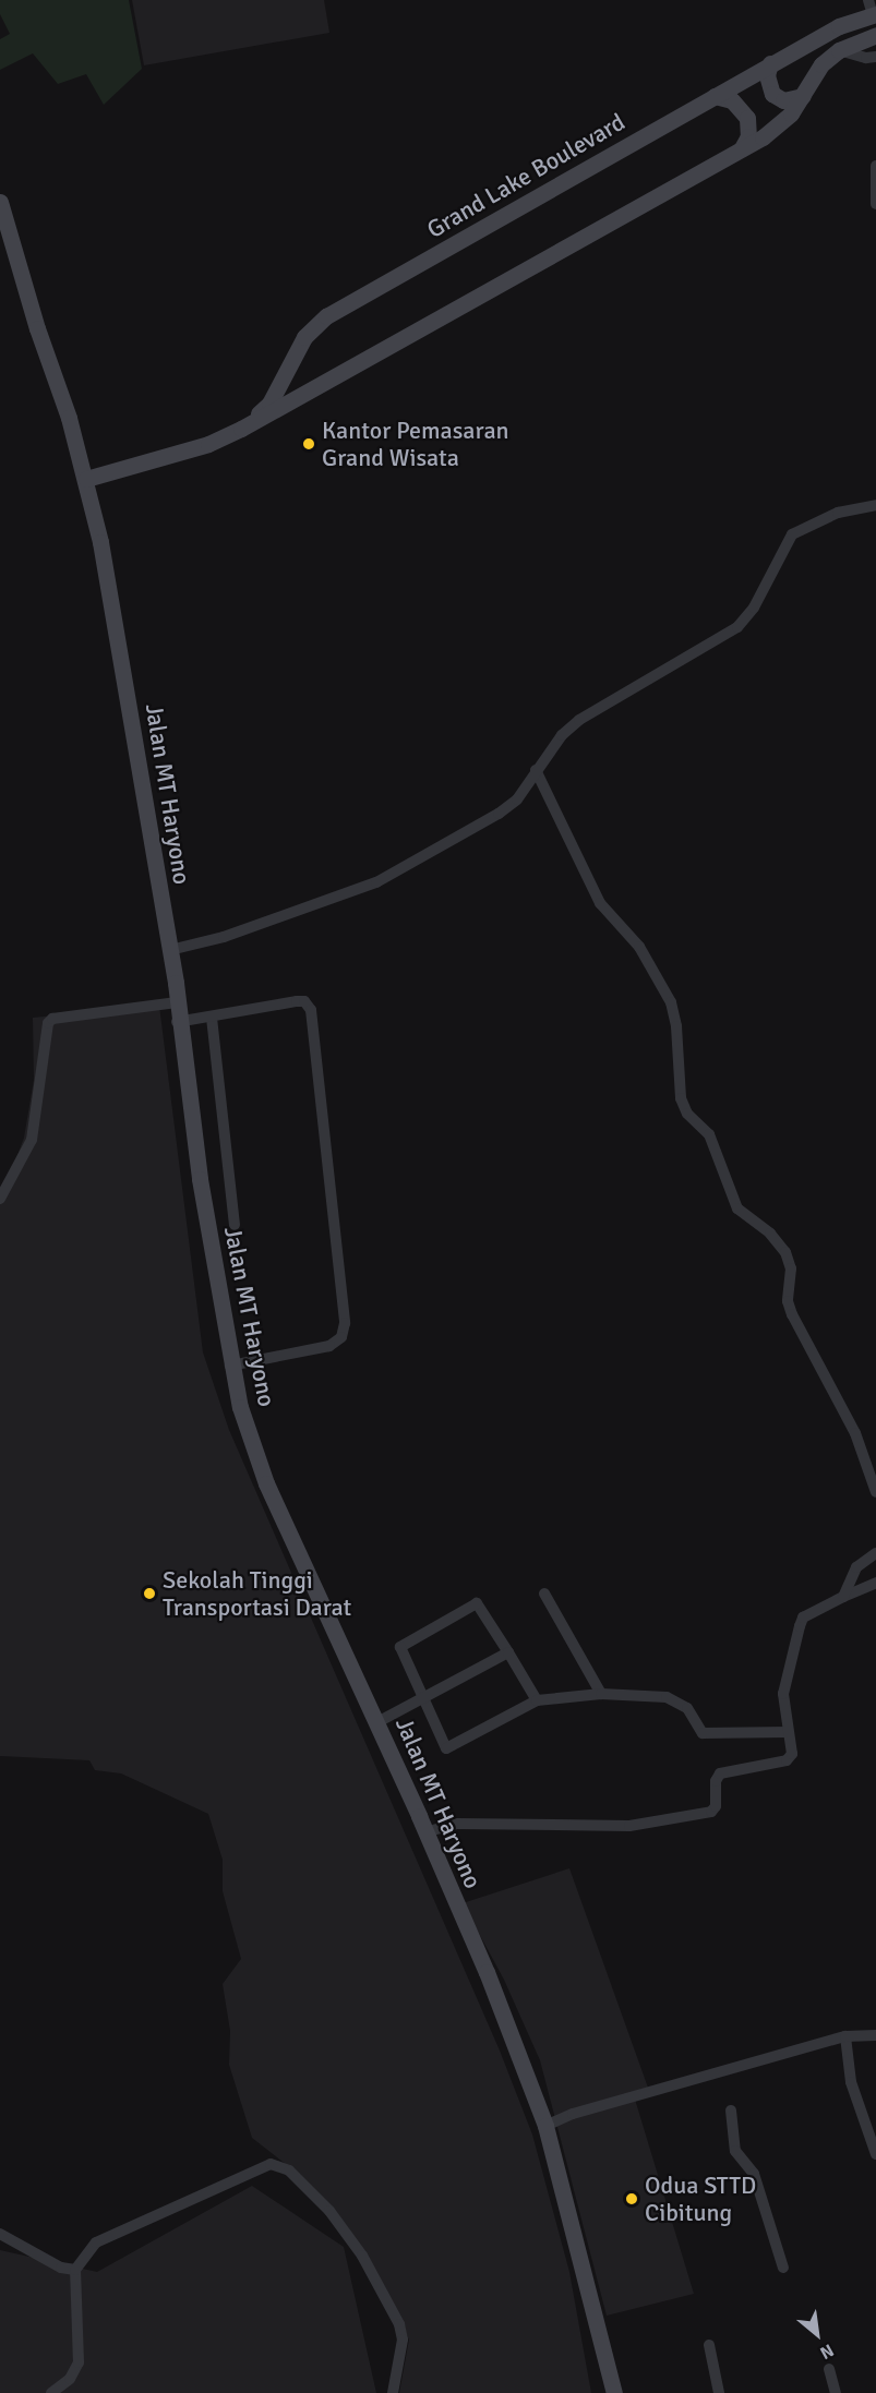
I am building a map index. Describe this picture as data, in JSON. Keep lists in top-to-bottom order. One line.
{"streets":{"main road":["Grand Lake Boulevard","Jalan MT Haryono"]},"crossings":[["Grand Lake Boulevard","Jalan MT Haryono"]],"places":["Kantor Pemasaran Grand Wisata","Sekolah Tinggi Transportasi Darat","Odua STTD Cibitung"],"north":"bottom right"}
